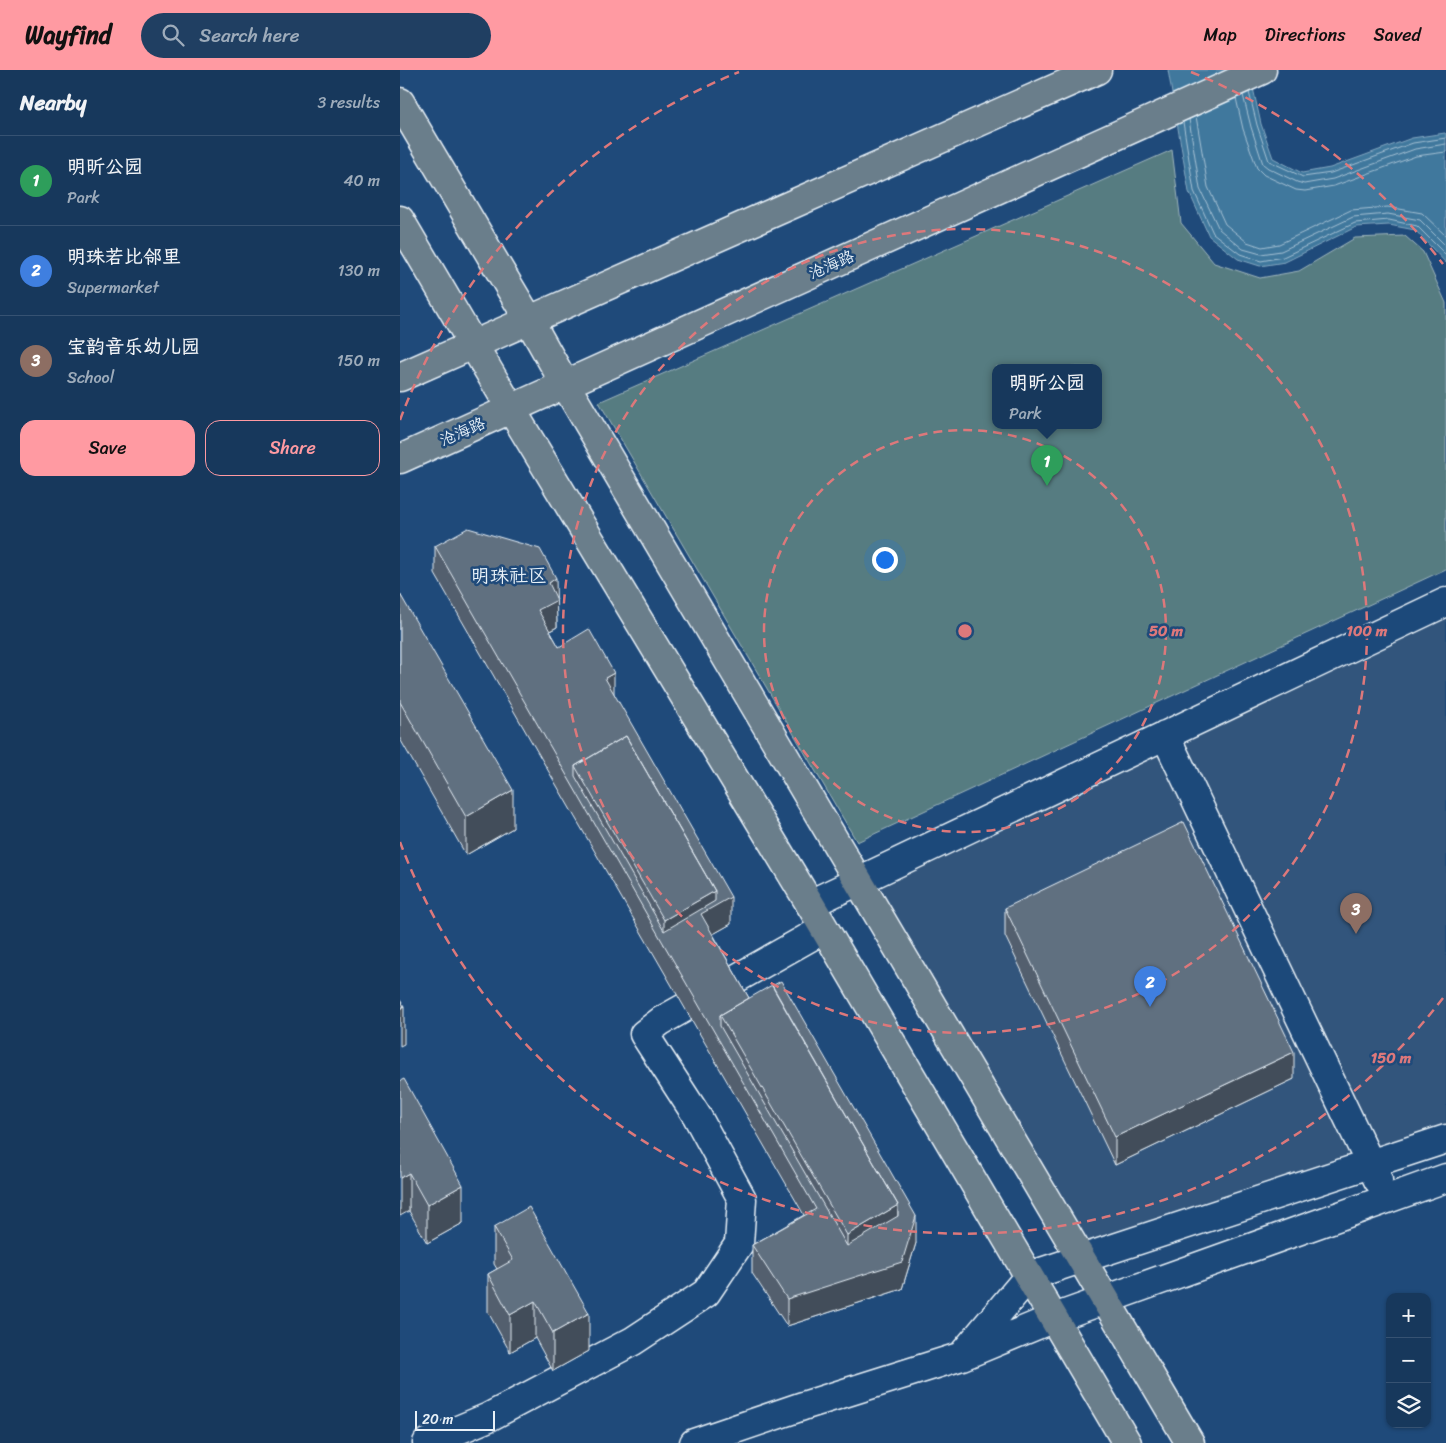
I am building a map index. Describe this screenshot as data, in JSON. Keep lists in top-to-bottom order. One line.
{"streets":{"main road":["沧海路"]},"districts":["明珠社区"],"scale_bar":"20 m","page":{"header":"Wayfind","search":"Search here","nav":["Map","Directions","Saved"],"heading":["Nearby","3 results"],"list":[{"mark":"1","name":"明昕公园","note":"Park","value":"40 m"},{"mark":"2","name":"明珠若比邻里","note":"Supermarket","value":"130 m"},{"mark":"3","name":"宝韵音乐幼儿园","note":"School","value":"150 m"}],"popup":["明昕公园","Park"],"buttons":["Save","Share"],"pins":["1","3","2"],"map_buttons":["+","−"],"scale":"20 m"},"rings":["50 m","100 m","150 m"]}
